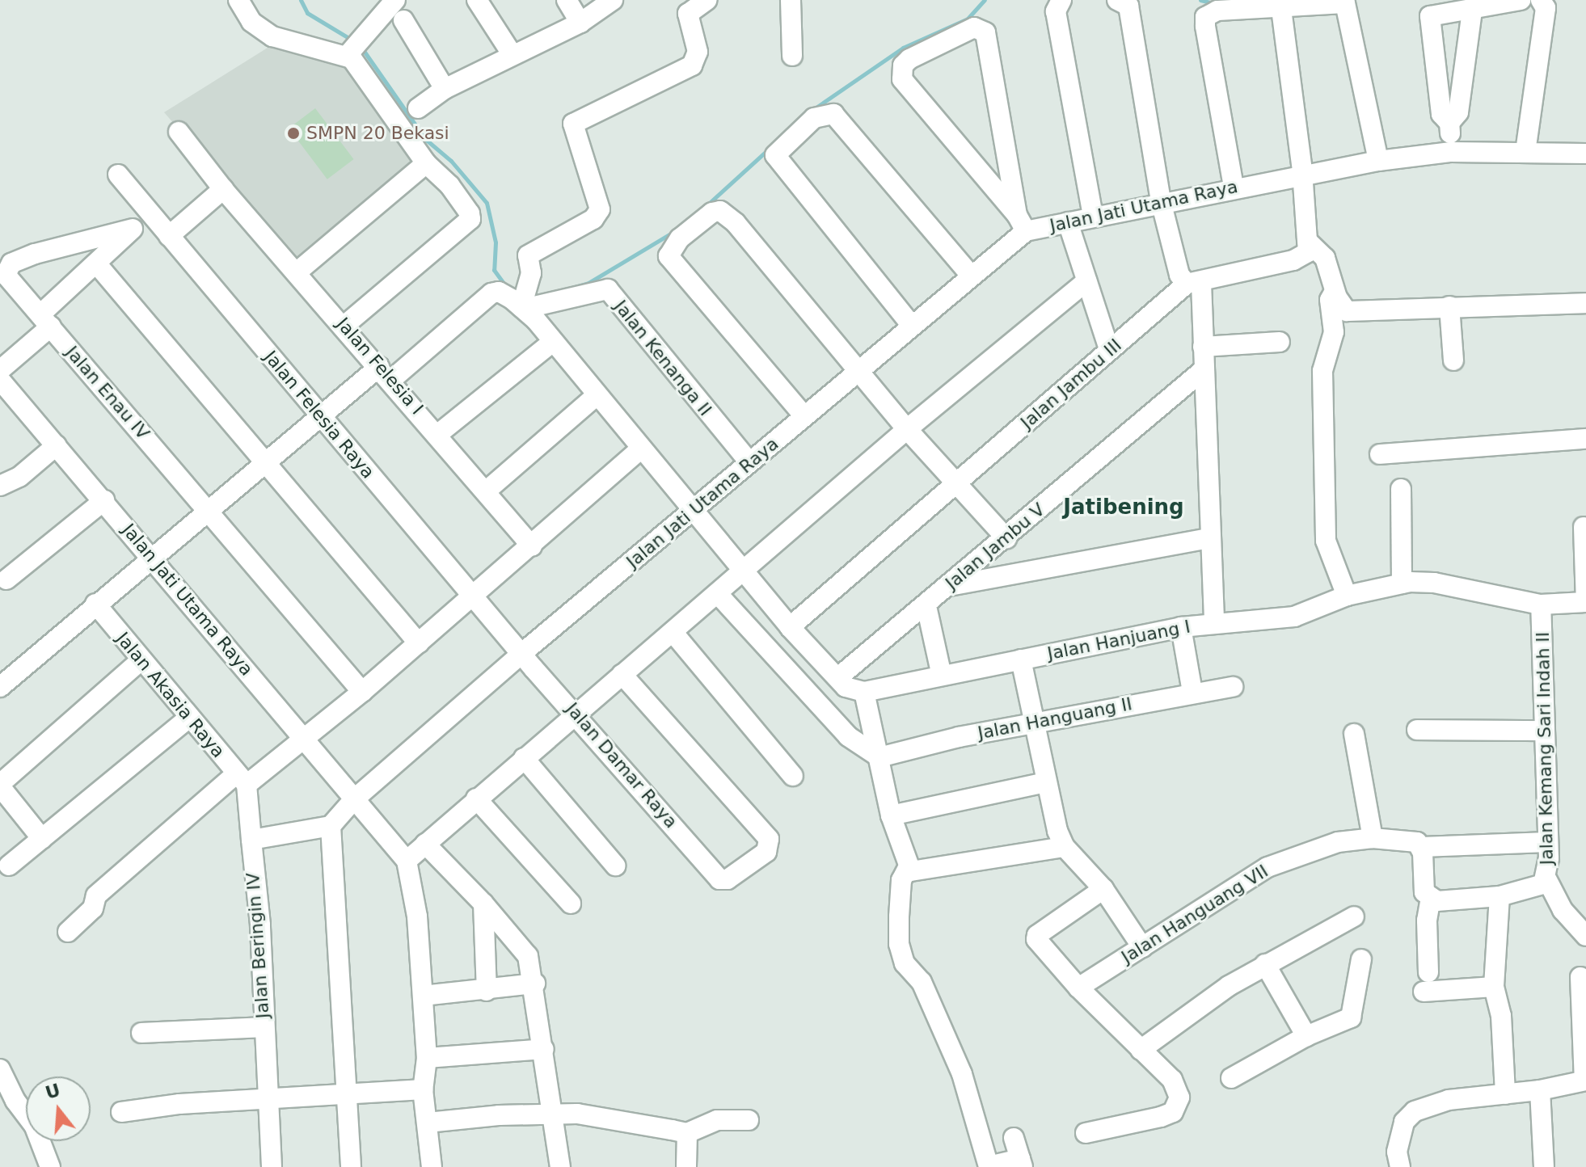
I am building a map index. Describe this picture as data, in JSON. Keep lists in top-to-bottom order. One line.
{"streets":{"street":["Jalan Jati Utama Raya","Jalan Kenanga II","Jalan Felesia I","Jalan Jambu III","Jalan Enau IV","Jalan Felesia Raya","Jalan Jambu V","Jalan Hanjuang I","Jalan Akasia Raya","Jalan Hanguang II","Jalan Kemang Sari Indah II","Jalan Damar Raya","Jalan Hanguang VII","Jalan Beringin IV"]},"crossings":[["Jalan Jati Utama Raya","Jalan Kenanga II"],["Jalan Jati Utama Raya","Jalan Felesia Raya"],["Jalan Jati Utama Raya","Jalan Damar Raya"],["Jalan Felesia Raya","Jalan Damar Raya"],["Jalan Hanjuang I","Jalan Kemang Sari Indah II"],["Jalan Akasia Raya","Jalan Beringin IV"],["Jalan Kemang Sari Indah II","Jalan Hanguang VII"]],"districts":["Jatibening"],"places":["SMPN 20 Bekasi"],"north":"top"}
